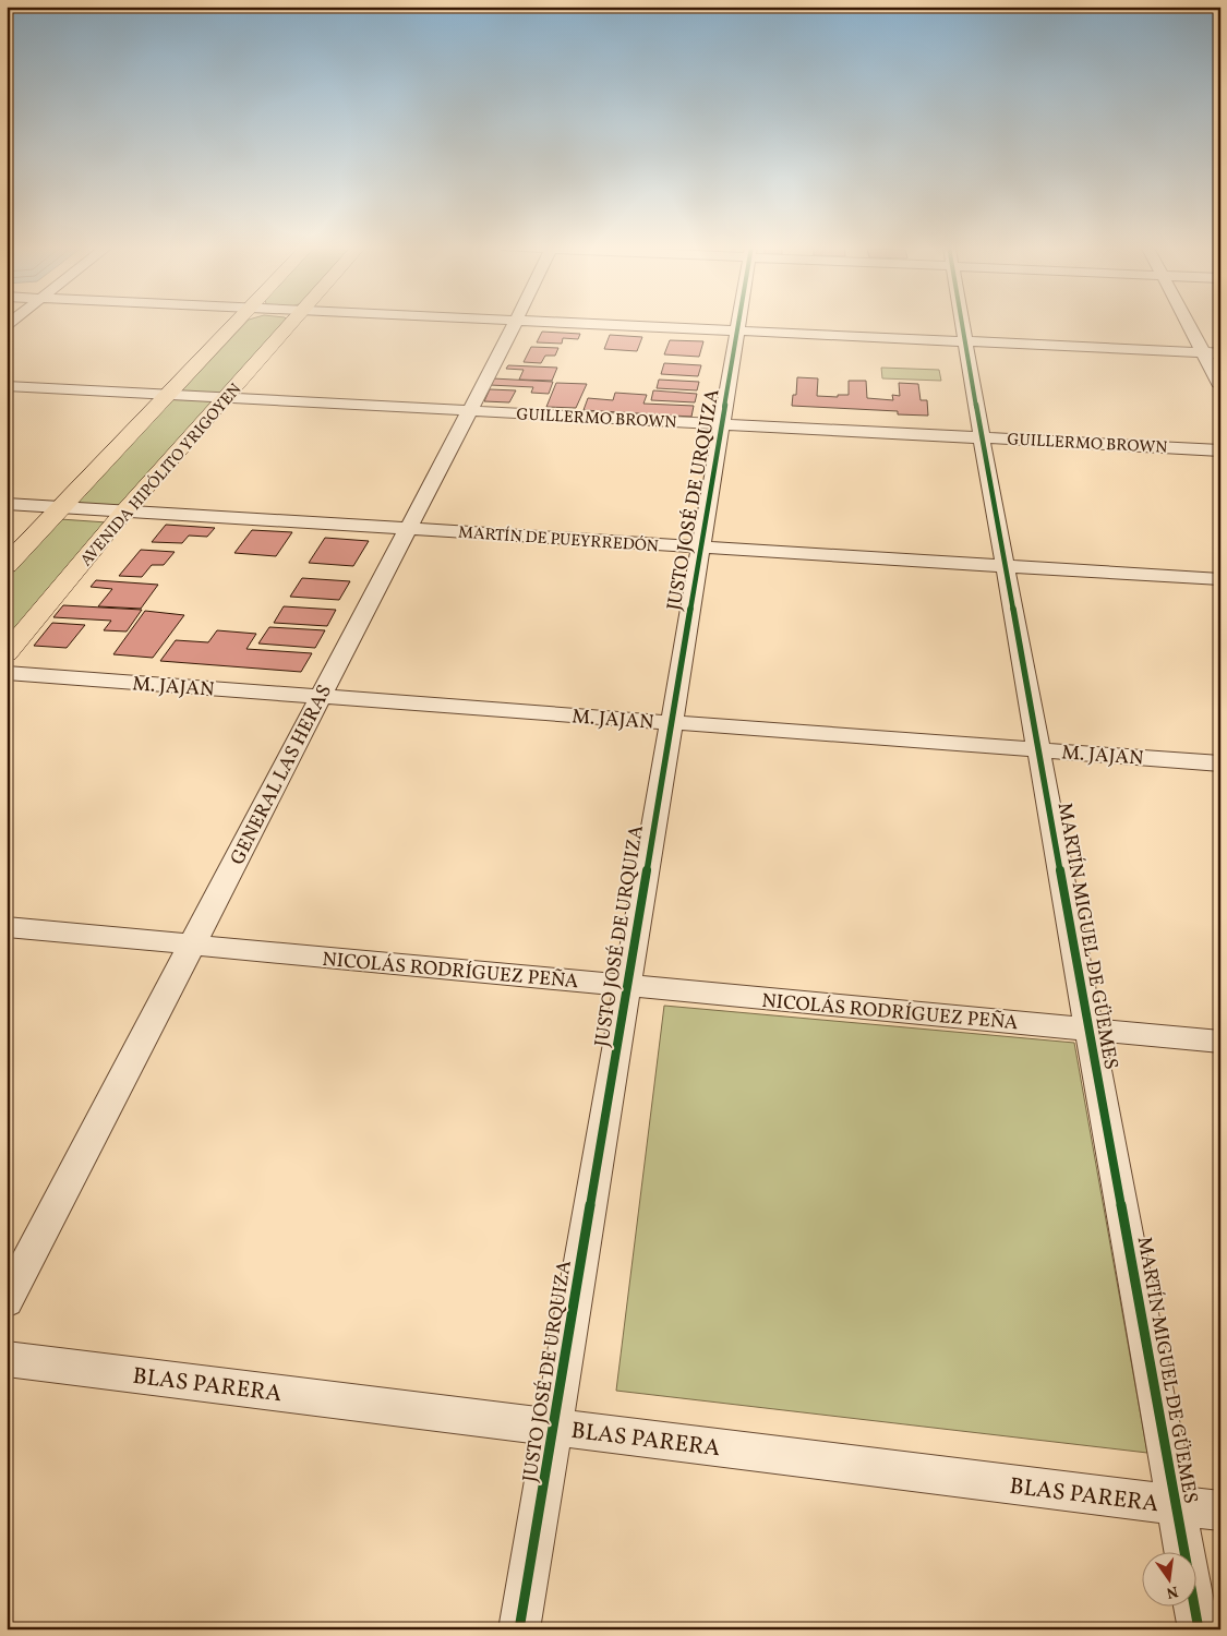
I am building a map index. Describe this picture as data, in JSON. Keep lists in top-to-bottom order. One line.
{"streets":{"main road":["AVENIDA HIPÓLITO YRIGOYEN"],"street":["GUILLERMO BROWN","JUSTO JOSÉ DE URQUIZA","MARTÍN DE PUEYRREDÓN","M. JAJAN","GENERAL LAS HERAS","MARTÍN MIGUEL DE GÜEMES","NICOLÁS RODRÍGUEZ PEÑA","BLAS PARERA"]},"crossings":[["GUILLERMO BROWN","AVENIDA HIPÓLITO YRIGOYEN"],["GUILLERMO BROWN","JUSTO JOSÉ DE URQUIZA"],["GUILLERMO BROWN","GENERAL LAS HERAS"],["GUILLERMO BROWN","MARTÍN MIGUEL DE GÜEMES"],["AVENIDA HIPÓLITO YRIGOYEN","MARTÍN DE PUEYRREDÓN"],["JUSTO JOSÉ DE URQUIZA","MARTÍN DE PUEYRREDÓN"],["JUSTO JOSÉ DE URQUIZA","M. JAJAN"],["JUSTO JOSÉ DE URQUIZA","NICOLÁS RODRÍGUEZ PEÑA"],["JUSTO JOSÉ DE URQUIZA","BLAS PARERA"],["MARTÍN DE PUEYRREDÓN","GENERAL LAS HERAS"],["MARTÍN DE PUEYRREDÓN","MARTÍN MIGUEL DE GÜEMES"],["M. JAJAN","GENERAL LAS HERAS"],["M. JAJAN","MARTÍN MIGUEL DE GÜEMES"],["GENERAL LAS HERAS","NICOLÁS RODRÍGUEZ PEÑA"],["MARTÍN MIGUEL DE GÜEMES","NICOLÁS RODRÍGUEZ PEÑA"],["MARTÍN MIGUEL DE GÜEMES","BLAS PARERA"]],"north":"bottom"}
